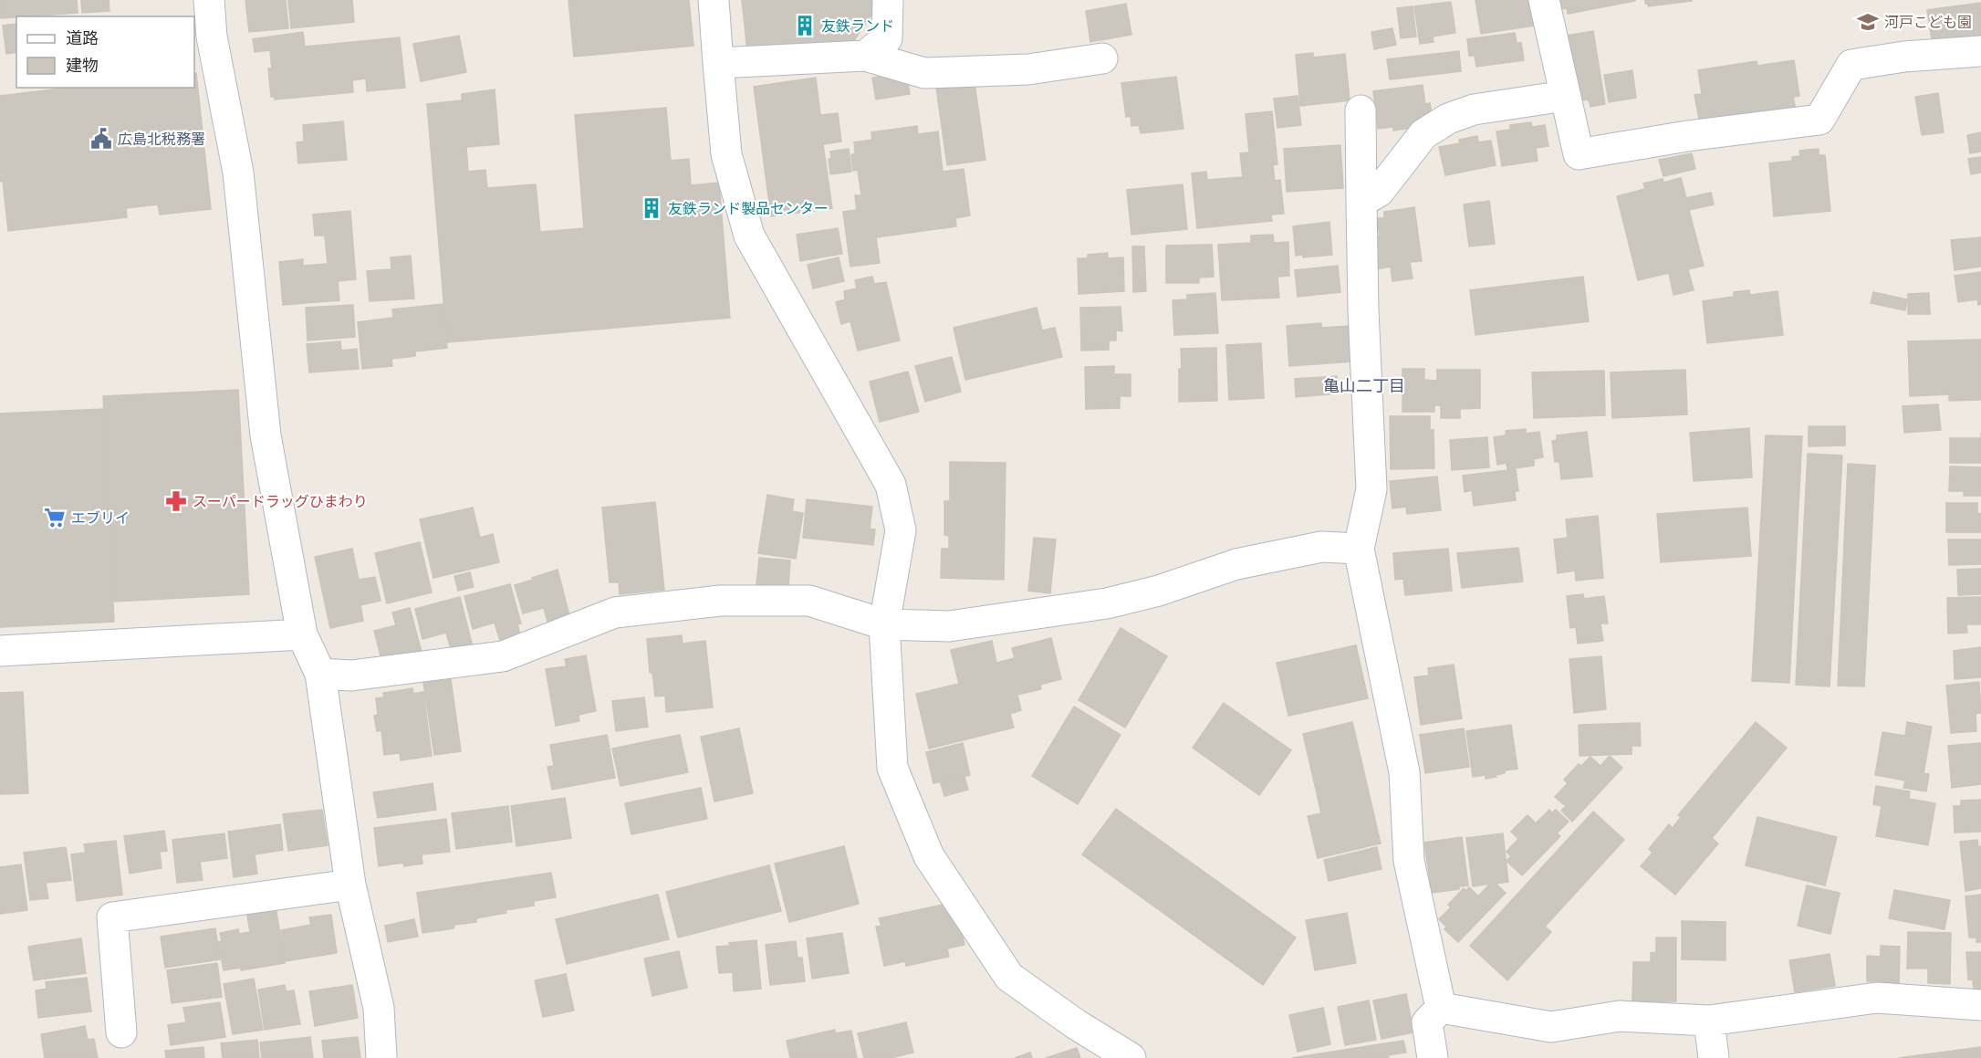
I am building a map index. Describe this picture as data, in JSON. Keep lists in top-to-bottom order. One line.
{"districts":["亀山二丁目"],"places":{"school or university":["河戸こども園"],"building":["友鉄ランド","友鉄ランド製品センター"],"public building":["広島北税務署"],"pharmacy":["スーパードラッグひまわり"],"supermarket":["エブリイ"]},"legend":["道路","建物"]}
